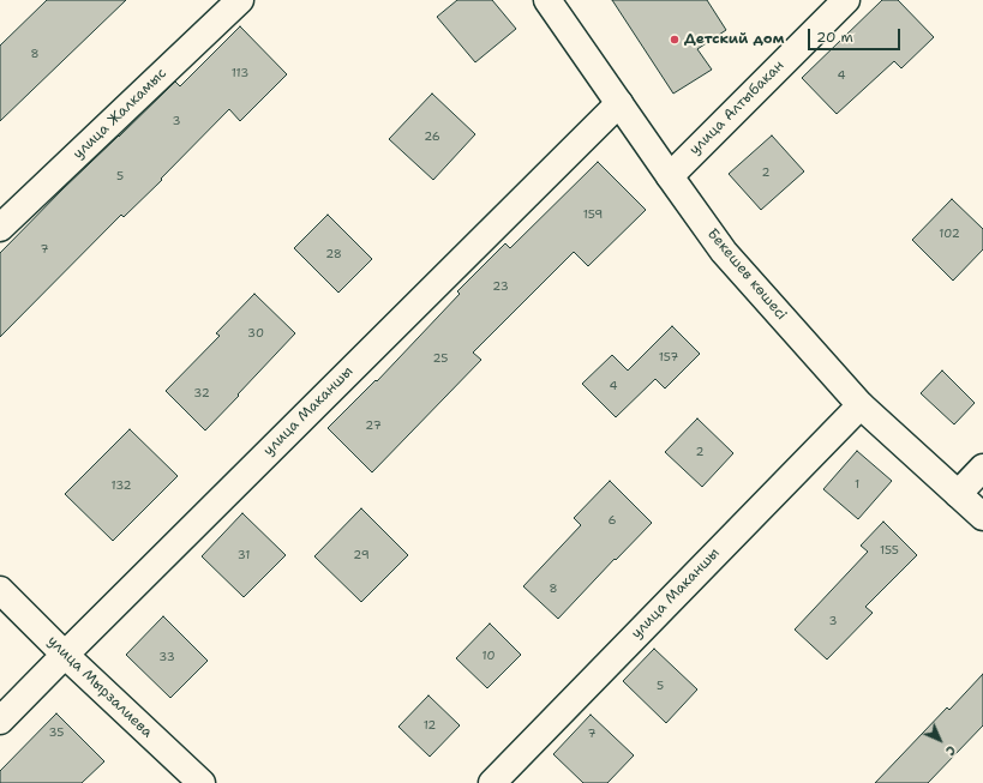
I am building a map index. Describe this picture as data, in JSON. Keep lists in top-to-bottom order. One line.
{"streets":{"street":["улица Алтыбакан","улица Жалкамыс","Бекешев көшесі","улица Маканшы","улица Мырзалиева"]},"crossings":[["улица Алтыбакан","Бекешев көшесі"],["Бекешев көшесі","улица Маканшы"],["улица Маканшы","улица Мырзалиева"]],"places":["Детский дом"],"house_numbers":["8","113","4","3","26","2","5","159","102","7","28","23","30","157","25","4","32","27","2","1","132","6","155","31","29","8","3","10","33","5","12","35","7"],"scale_bar":"20 m","north":"bottom right"}
